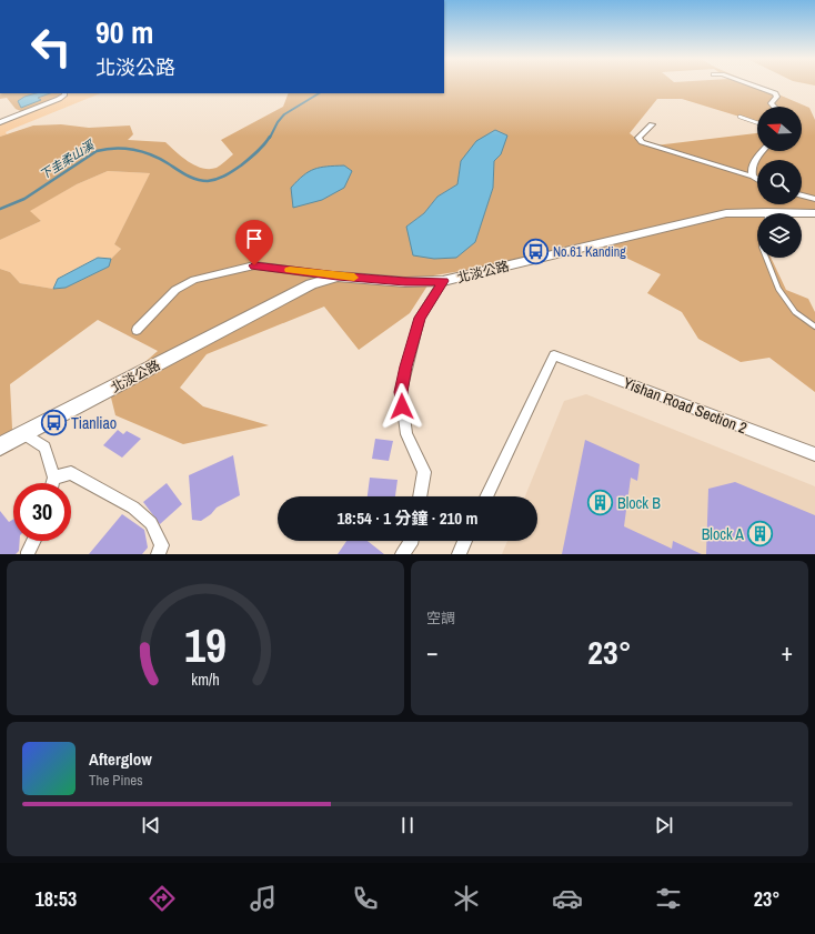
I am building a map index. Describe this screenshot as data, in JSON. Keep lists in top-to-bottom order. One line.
{"streets":{"main road":["北淡公路"],"street":["Yishan Road Section 2"]},"water":["下圭柔山溪"],"places":{"bus stop":["No.61 Kanding","Tianliao"],"building":["Block B","Block A"]},"north":"left","page":{"turn":["90 m","北淡公路"],"limit":"30","trip":"18:54 · 1 分鐘 · 210 m","tile":"空調","heat":["−","23°","+"],"song":["Afterglow","The Pines"],"tabs":["18:53","23°"],"gauge":["19","km/h"]}}
